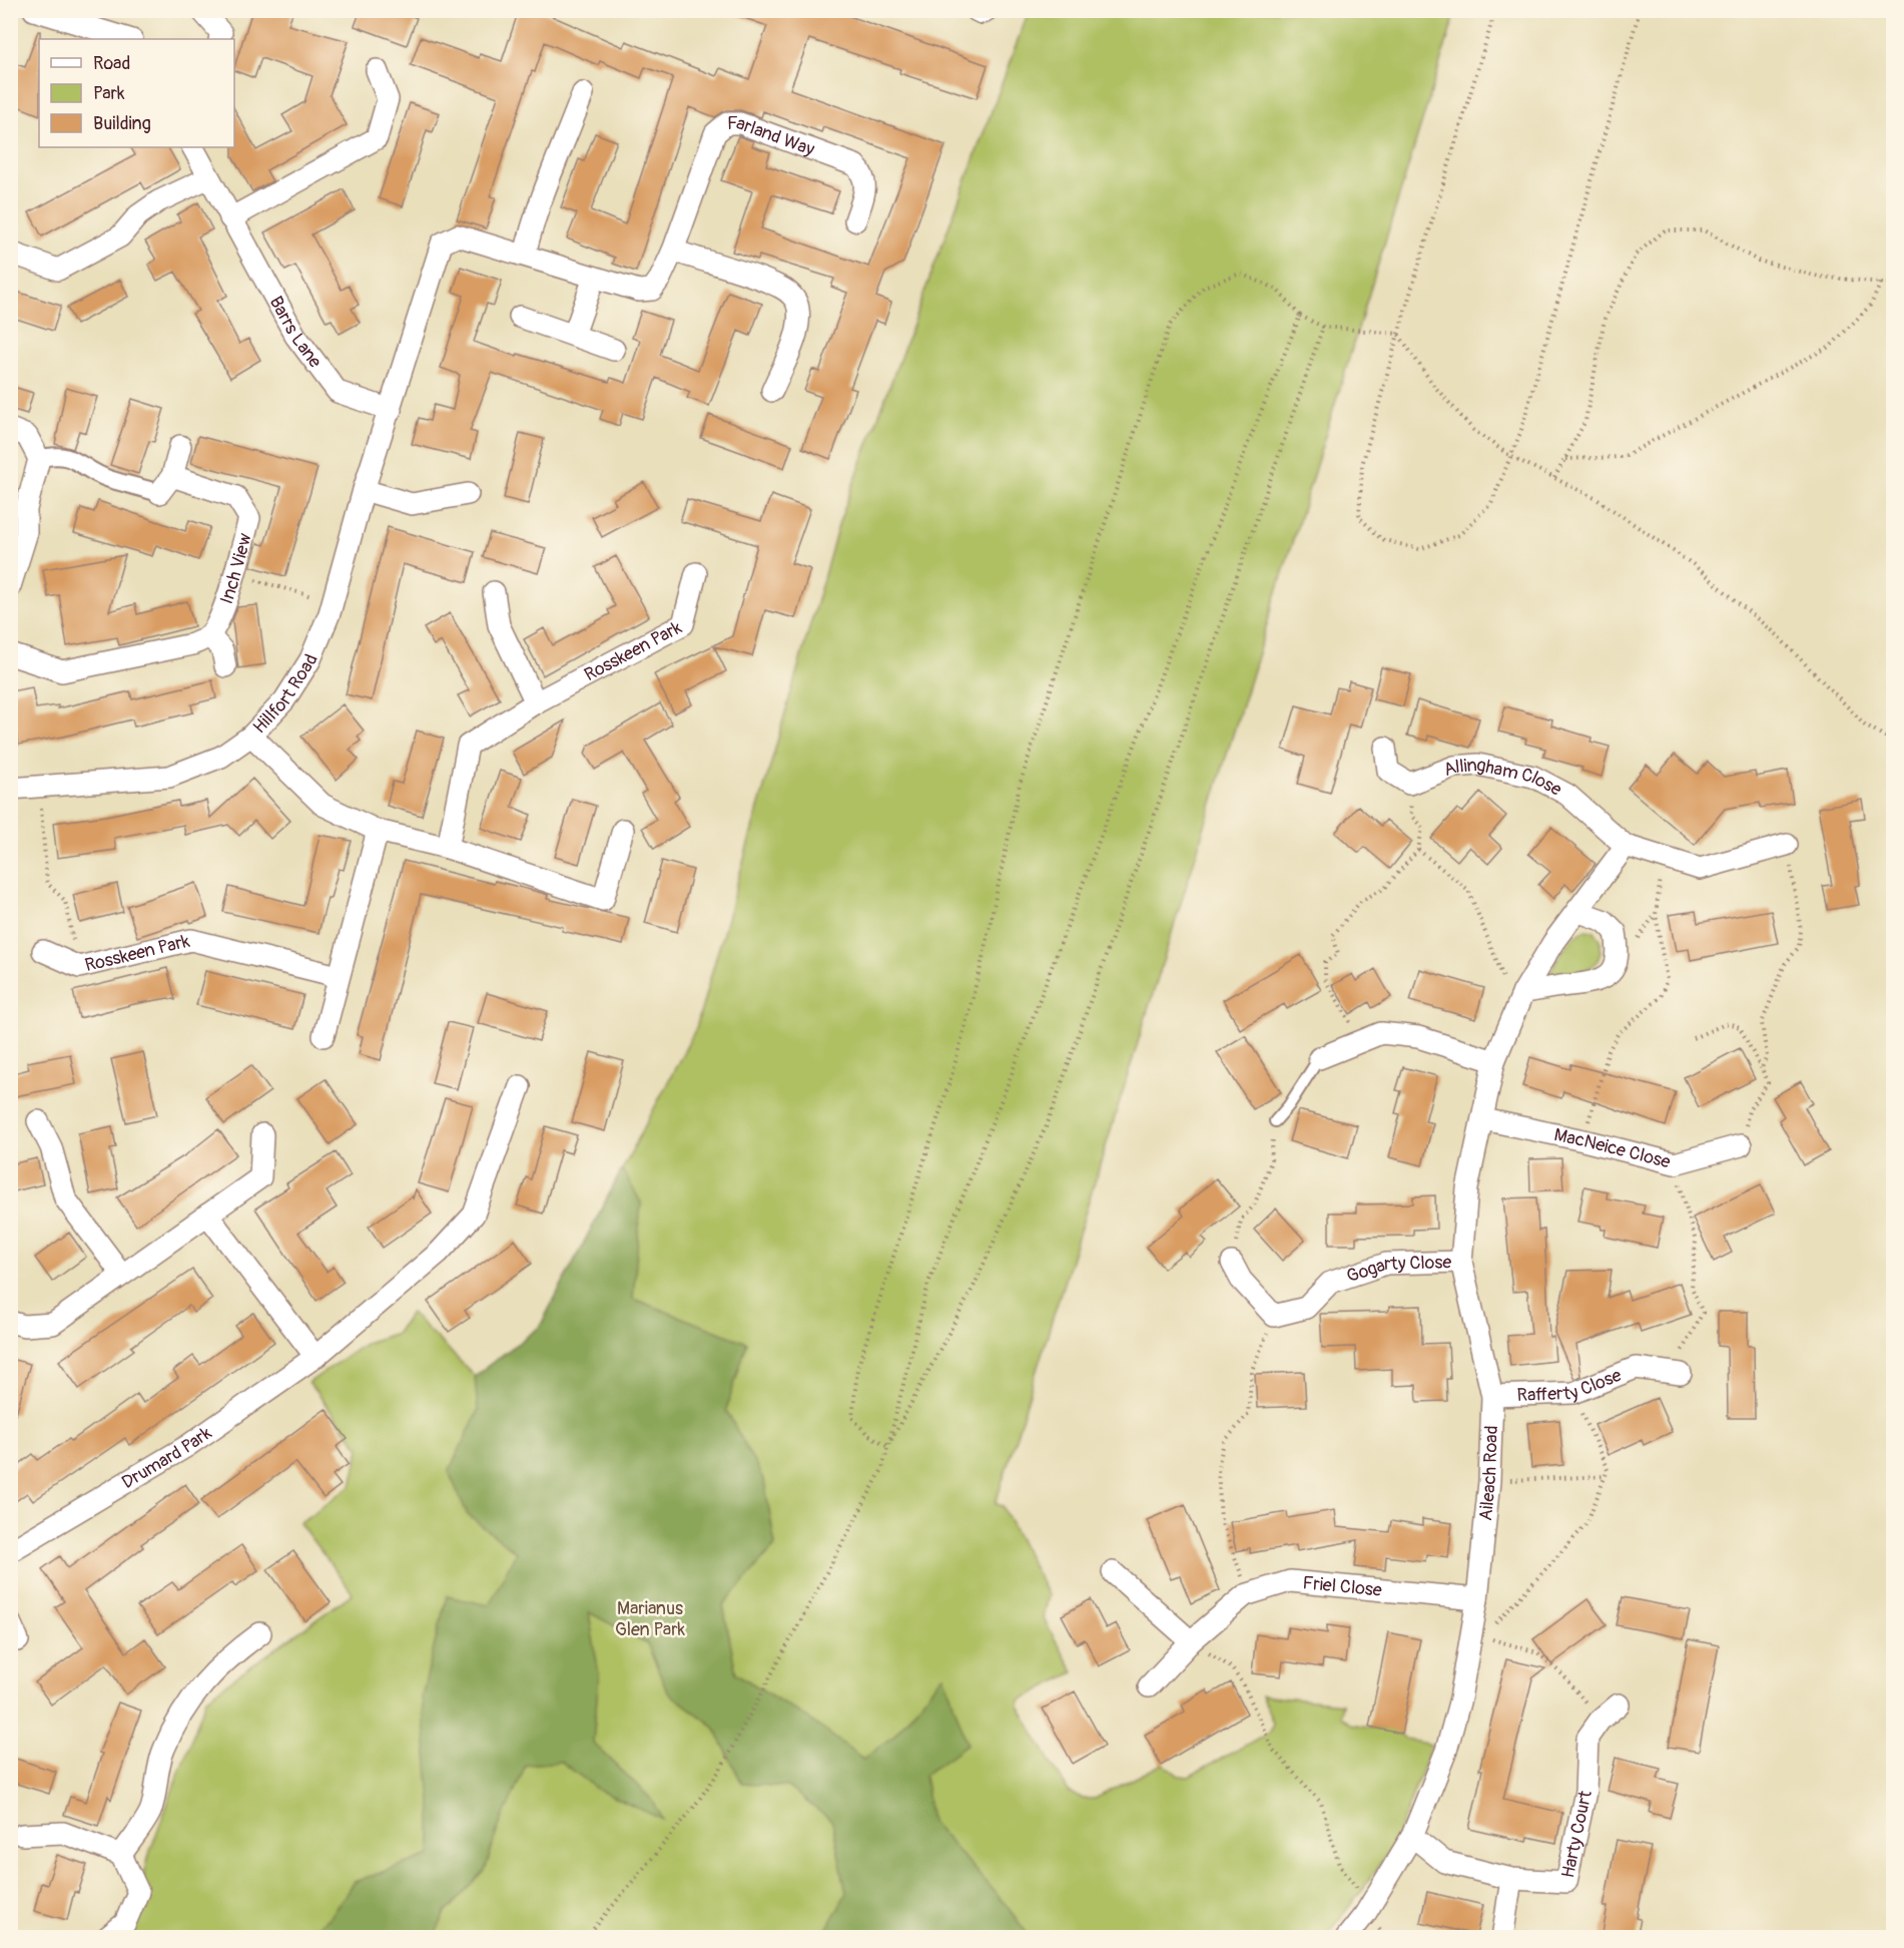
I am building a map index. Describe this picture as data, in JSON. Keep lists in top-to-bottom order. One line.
{"streets":{"street":["Farland Way","Barrs Lane","Inch View","Rosskeen Park","Hillfort Road","Allingham Close","MacNeice Close","Gogarty Close","Rafferty Close","Drumard Park","Aileach Road","Friel Close","Harty Court"]},"crossings":[["Farland Way","Barrs Lane"],["Farland Way","Hillfort Road"],["Barrs Lane","Hillfort Road"],["Allingham Close","Aileach Road"],["MacNeice Close","Aileach Road"],["Gogarty Close","Aileach Road"],["Rafferty Close","Aileach Road"],["Aileach Road","Friel Close"],["Aileach Road","Harty Court"]],"parks":["Marianus Glen Park"],"legend":["Road","Park","Building"]}
